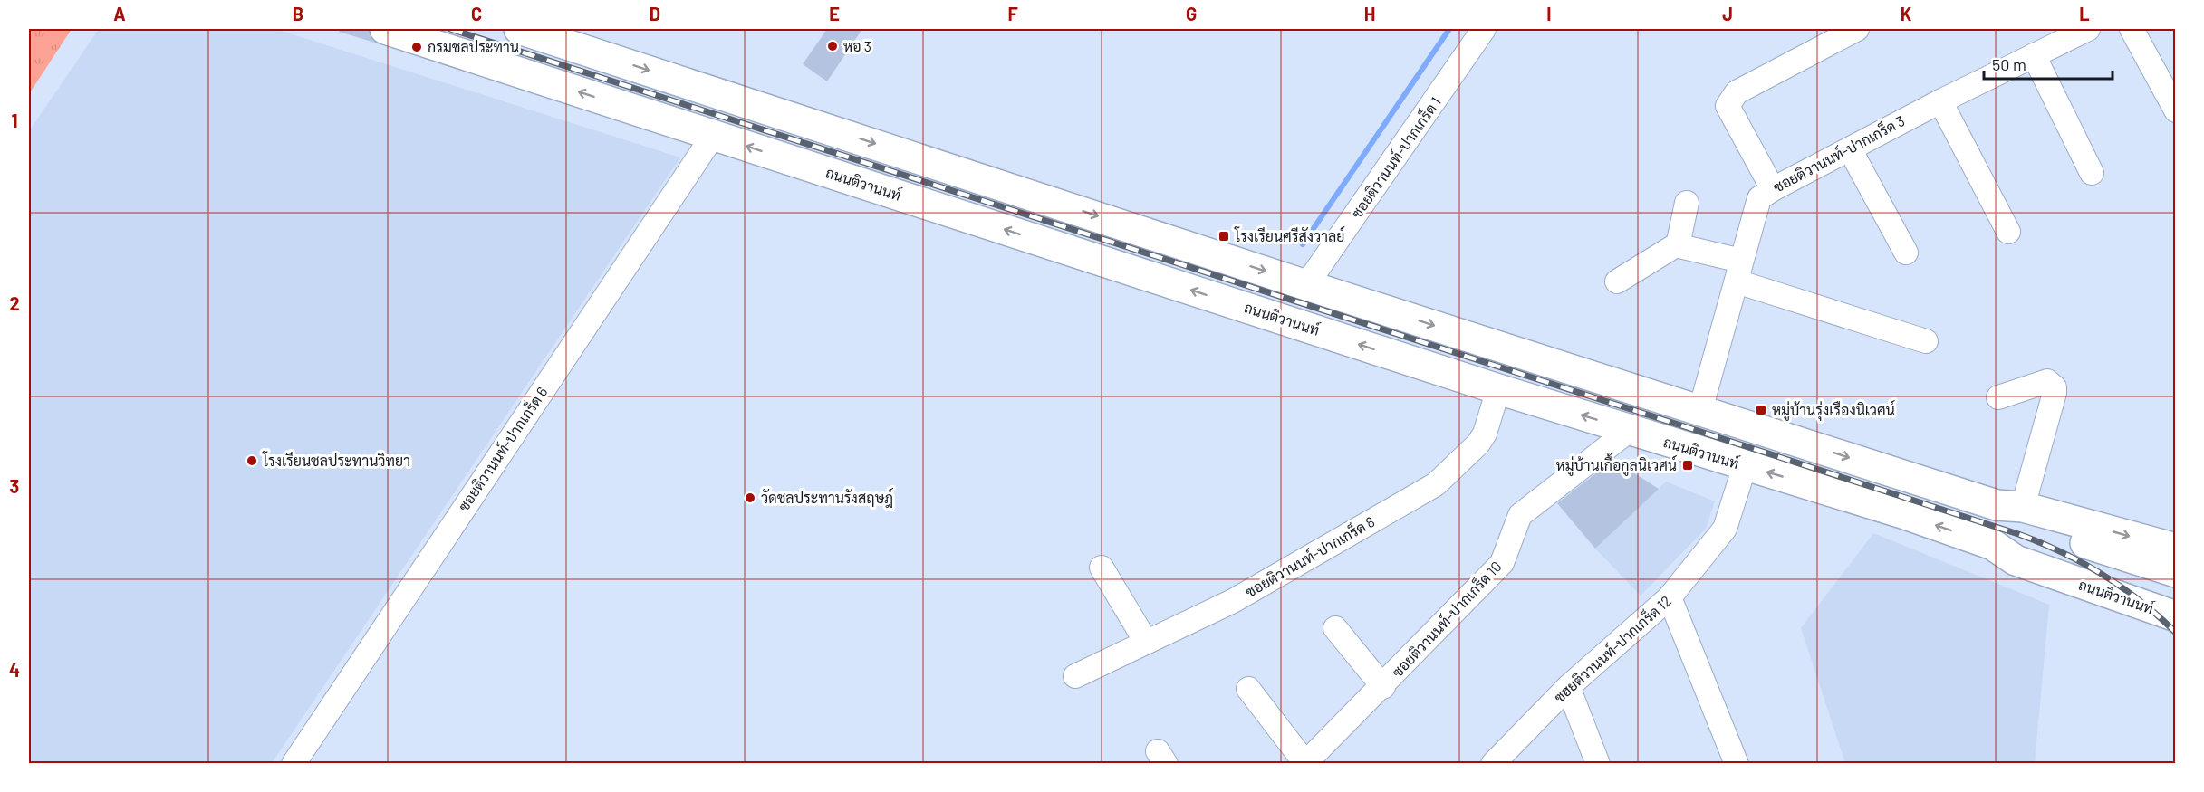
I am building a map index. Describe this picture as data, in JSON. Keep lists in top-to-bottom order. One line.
{"streets":{"main road":["ถนนติวานนท์"],"street":["ซอยติวานนท์-ปากเกร็ด 3","ซอยติวานนท์-ปากเกร็ด 1","ซอยติวานนท์-ปากเกร็ด 6","ซอยติวานนท์-ปากเกร็ด 8","ซอยติวานนท์-ปากเกร็ด 10","ซฮยติวานนท์-ปากเกร็ด 12"]},"crossings":[["ถนนติวานนท์","ซอยติวานนท์-ปากเกร็ด 6"],["ถนนติวานนท์","ซอยติวานนท์-ปากเกร็ด 8"],["ถนนติวานนท์","ซอยติวานนท์-ปากเกร็ด 10"],["ถนนติวานนท์","ซฮยติวานนท์-ปากเกร็ด 12"]],"places":{"other":["หอ 3","กรมชลประทาน","โรงเรียนชลประทานวิทยา","วัดชลประทานรังสฤษฎ์"],"transit":["โรงเรียนศรีสังวาลย์","หมู่บ้านรุ่งเรืองนิเวศน์","หมู่บ้านเกื้อกูลนิเวศน์"]},"scale_bar":"50 m","grid":{"columns":["A","B","C","D","E","F","G","H","I","J","K","L"],"rows":["1","2","3","4"]}}
